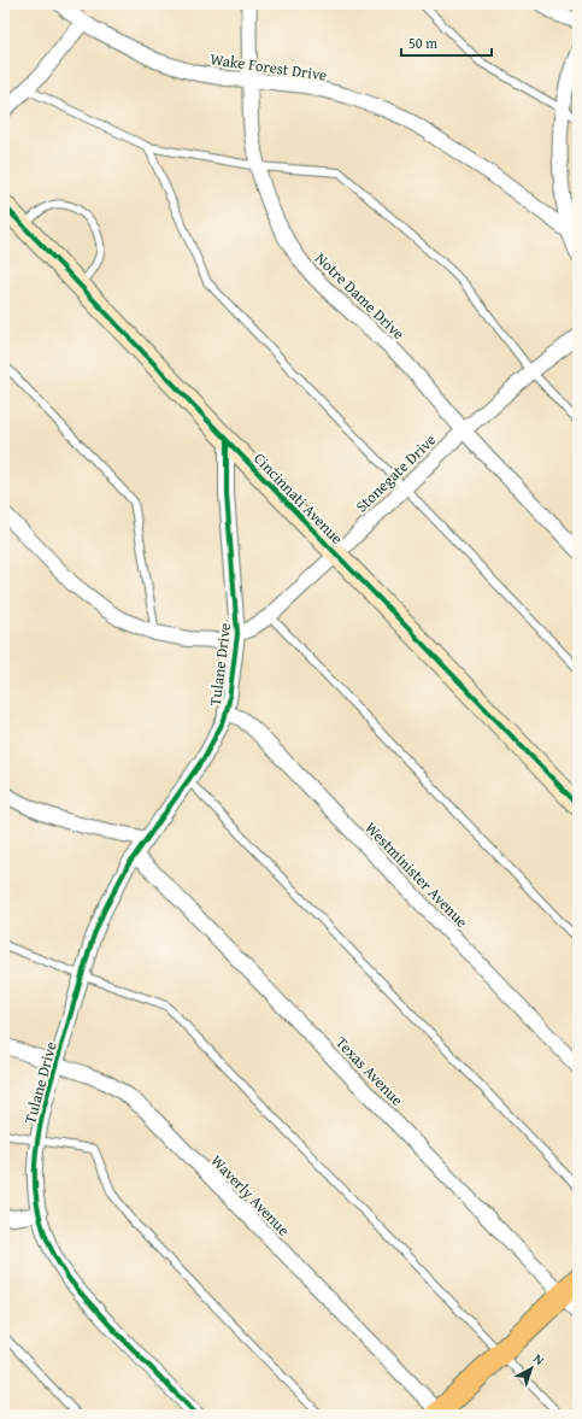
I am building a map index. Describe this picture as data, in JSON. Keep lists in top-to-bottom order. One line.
{"streets":{"street":["Wake Forest Drive","Notre Dame Drive","Stonegate Drive","Cincinnati Avenue","Tulane Drive","Westminister Avenue","Texas Avenue","Waverly Avenue"]},"crossings":[["Wake Forest Drive","Notre Dame Drive"],["Notre Dame Drive","Stonegate Drive"],["Stonegate Drive","Cincinnati Avenue"],["Stonegate Drive","Tulane Drive"],["Cincinnati Avenue","Tulane Drive"],["Tulane Drive","Westminister Avenue"],["Tulane Drive","Texas Avenue"],["Tulane Drive","Waverly Avenue"]],"scale_bar":"50 m","north":"top right"}
